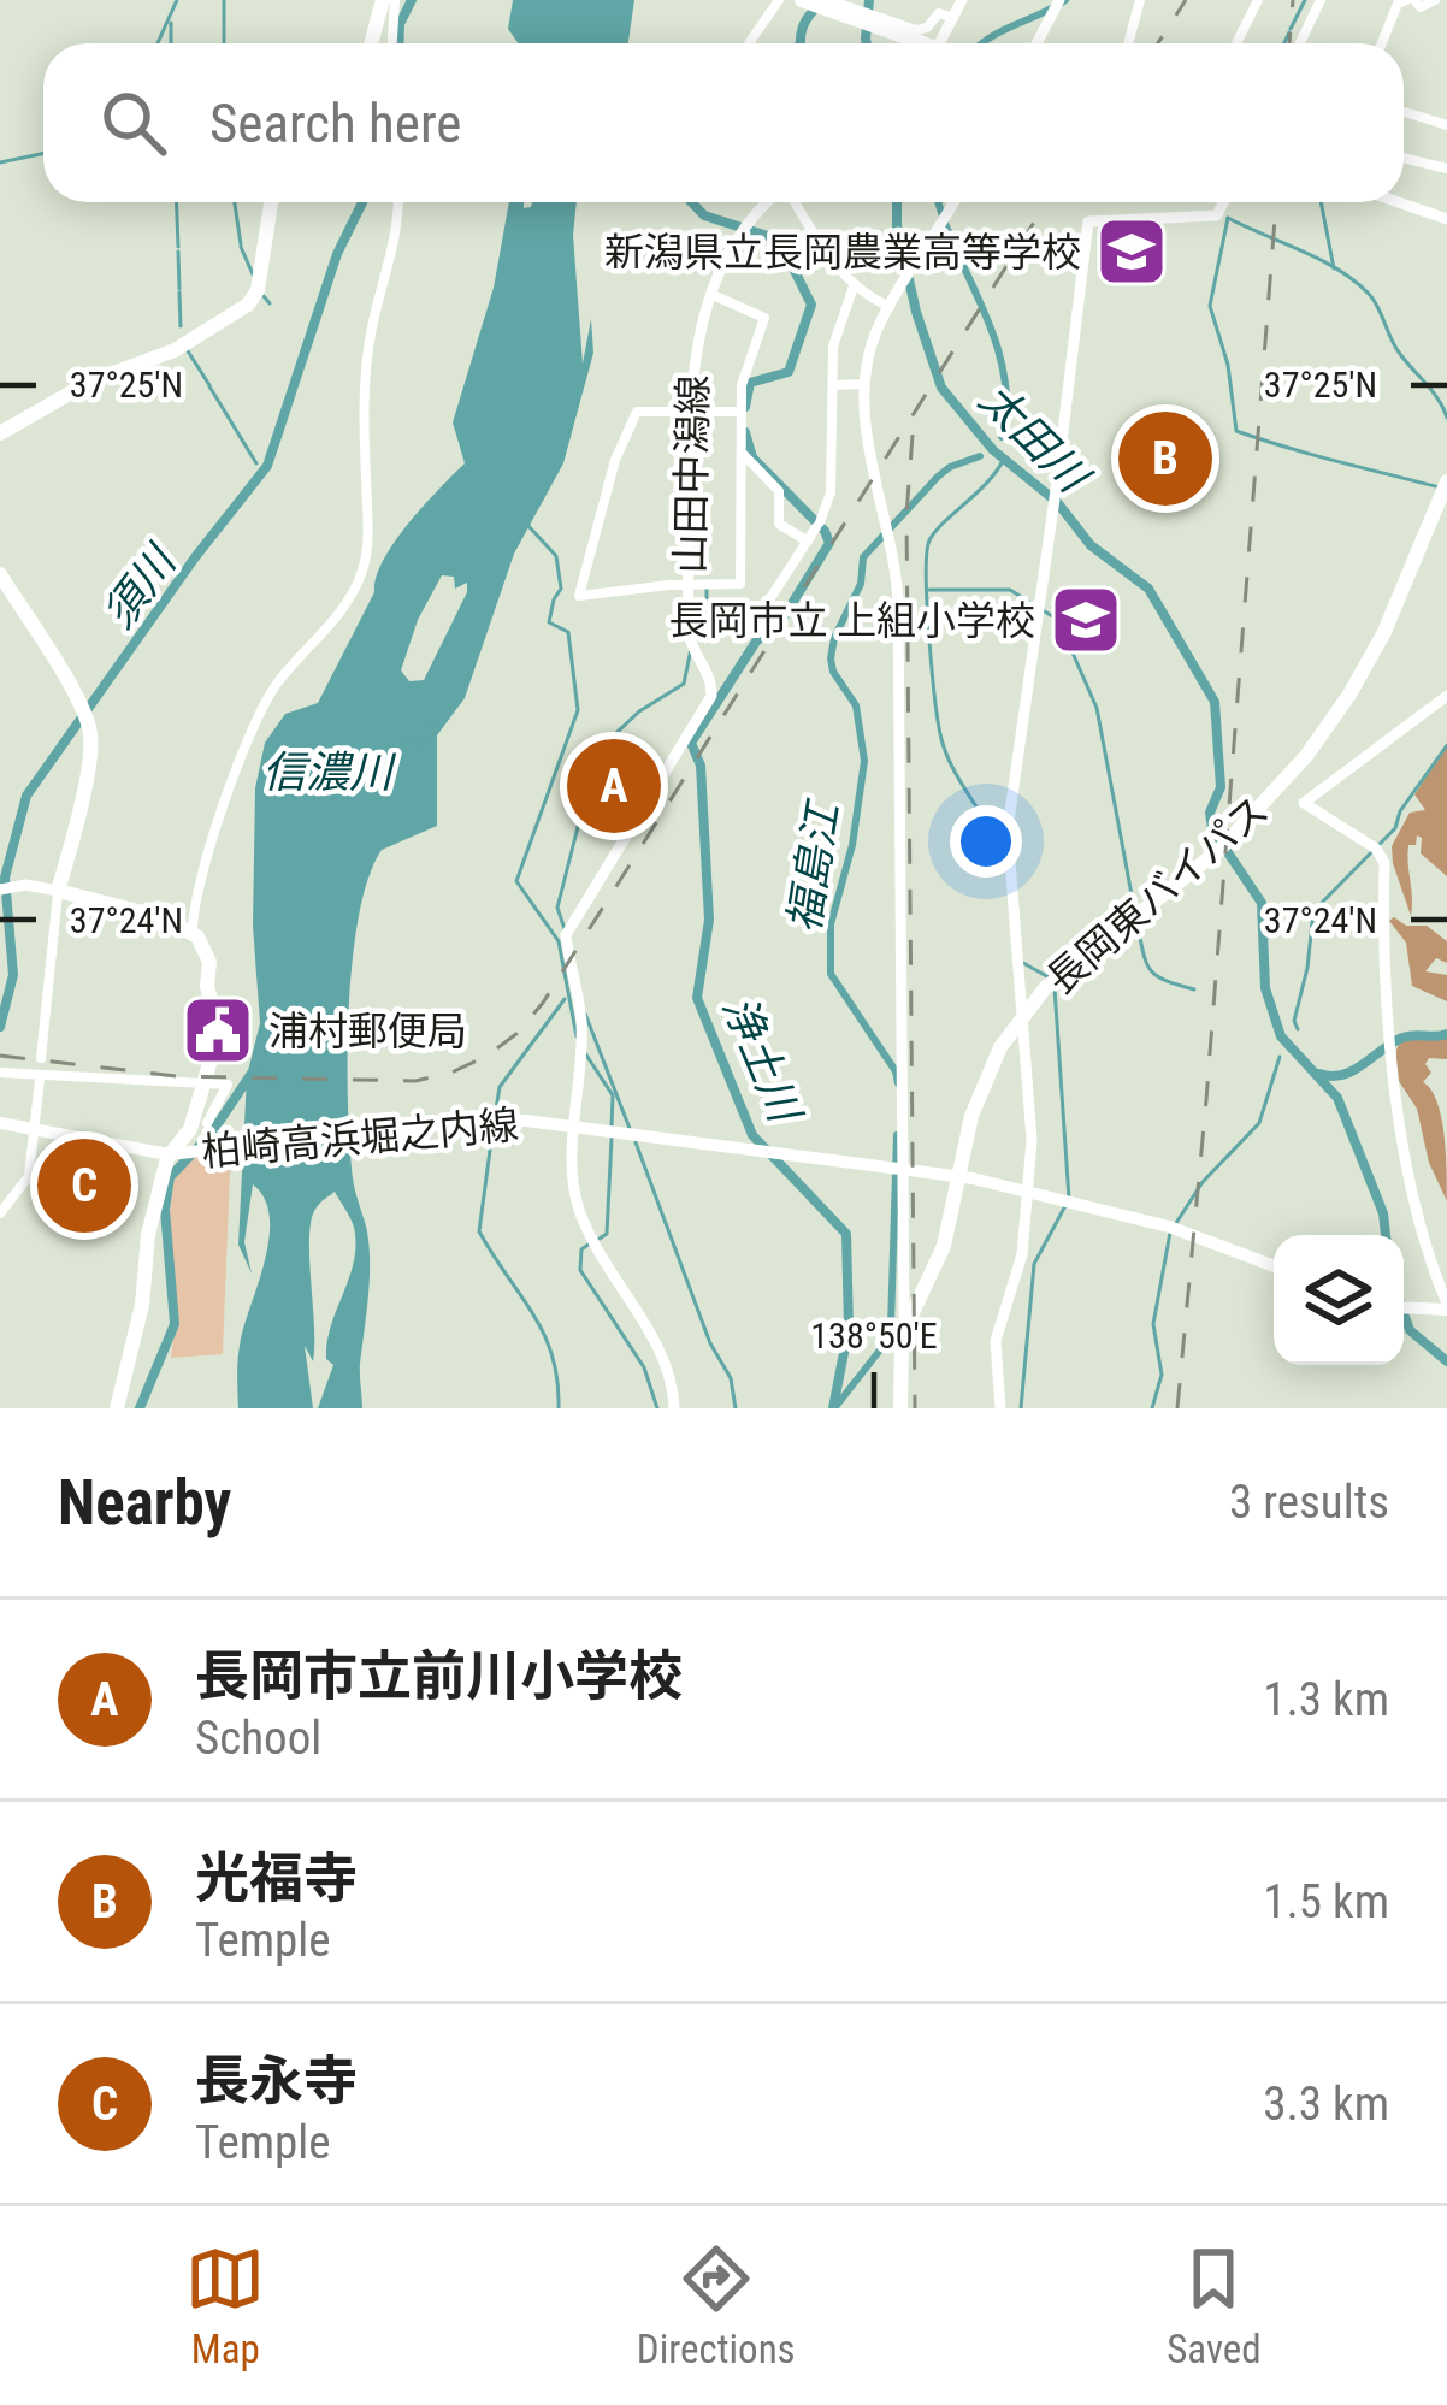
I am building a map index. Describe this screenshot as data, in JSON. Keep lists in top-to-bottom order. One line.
{"streets":{"highway":["長岡東バイパス"],"main road":["山田中潟線","柏崎高浜堀之内線"]},"crossings":[["山田中潟線","柏崎高浜堀之内線"]],"water":["太田川","須川","信濃川","福島江","浄土川"],"places":{"school or university":["新潟県立長岡農業高等学校","長岡市立 上組小学校"],"public building":["浦村郵便局"]},"page":{"search":"Search here","pins":["B","A","C"],"heading":["Nearby","3 results"],"list":[{"mark":"A","name":"長岡市立前川小学校","note":"School","value":"1.3 km"},{"mark":"B","name":"光福寺","note":"Temple","value":"1.5 km"},{"mark":"C","name":"長永寺","note":"Temple","value":"3.3 km"}],"nav":["Map","Directions","Saved"]},"coordinates":["37°25'N","37°24'N","138°50'E"]}
